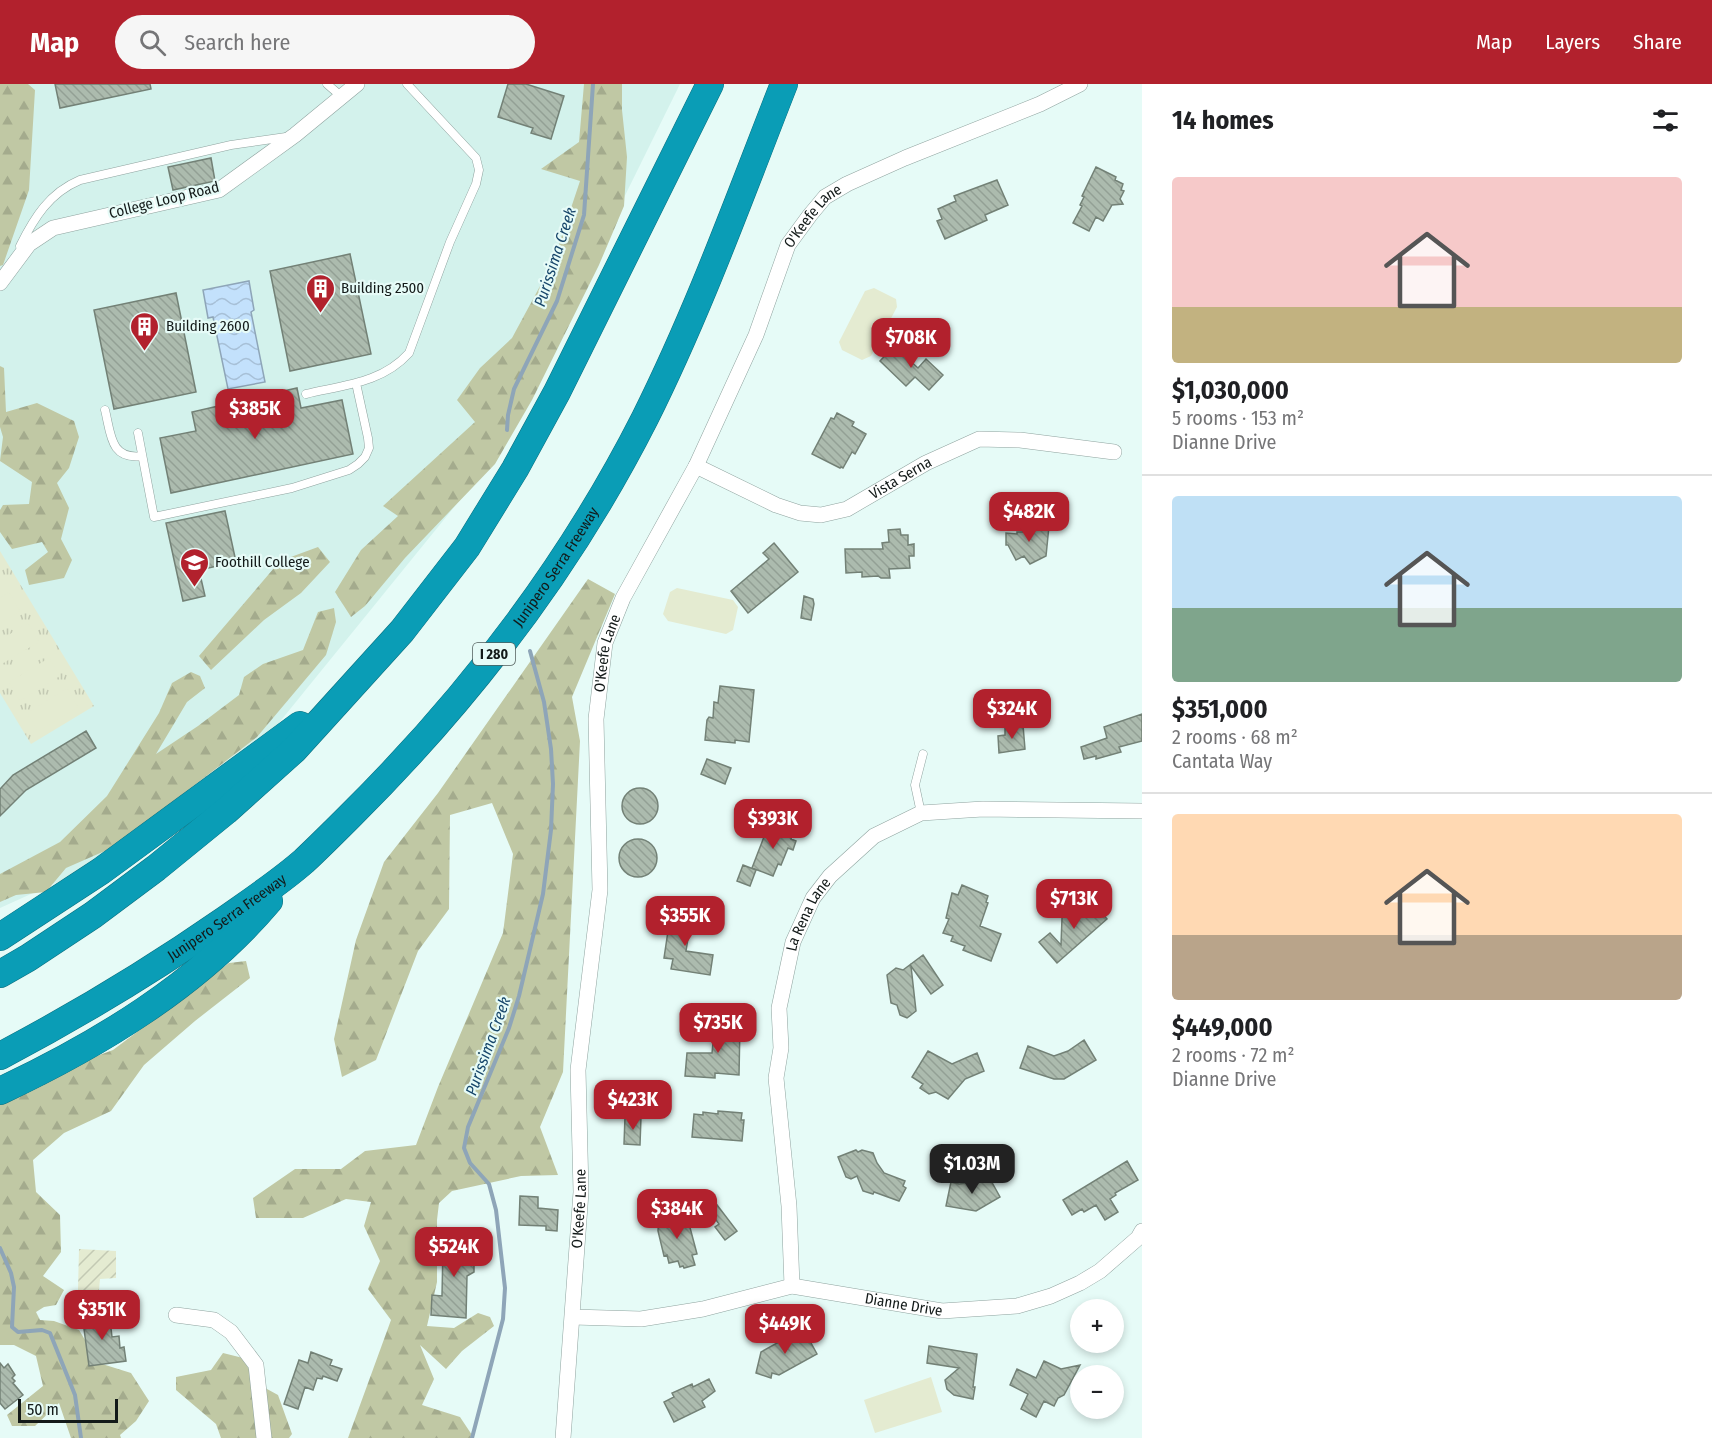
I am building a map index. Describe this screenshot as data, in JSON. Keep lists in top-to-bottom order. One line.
{"streets":{"highway":["Junipero Serra Freeway","I 280"],"street":["College Loop Road","O'Keefe Lane","Vista Serna","La Rena Lane","Dianne Drive"]},"crossings":[["O'Keefe Lane","Vista Serna"],["O'Keefe Lane","Dianne Drive"],["La Rena Lane","Dianne Drive"]],"water":["Purissima Creek"],"places":{"building":["Building 2500","Building 2600"],"school or university":["Foothill College"]},"scale_bar":"50 m","page":{"header":"Map","search":"Search here","nav":["Map","Layers","Share"],"heading":"14 homes","list":[{"name":"$1,030,000","note":"5 rooms · 153 m² · Dianne Drive"},{"name":"$351,000","note":"2 rooms · 68 m² · Cantata Way"},{"name":"$449,000","note":"2 rooms · 72 m² · Dianne Drive"}],"price":["$708K","$385K","$482K","$324K","$393K","$713K","$355K","$735K","$423K","$1.03M","$384K","$524K","$351K","$449K"],"map_buttons":["+","−"],"scale":"50 m"}}
